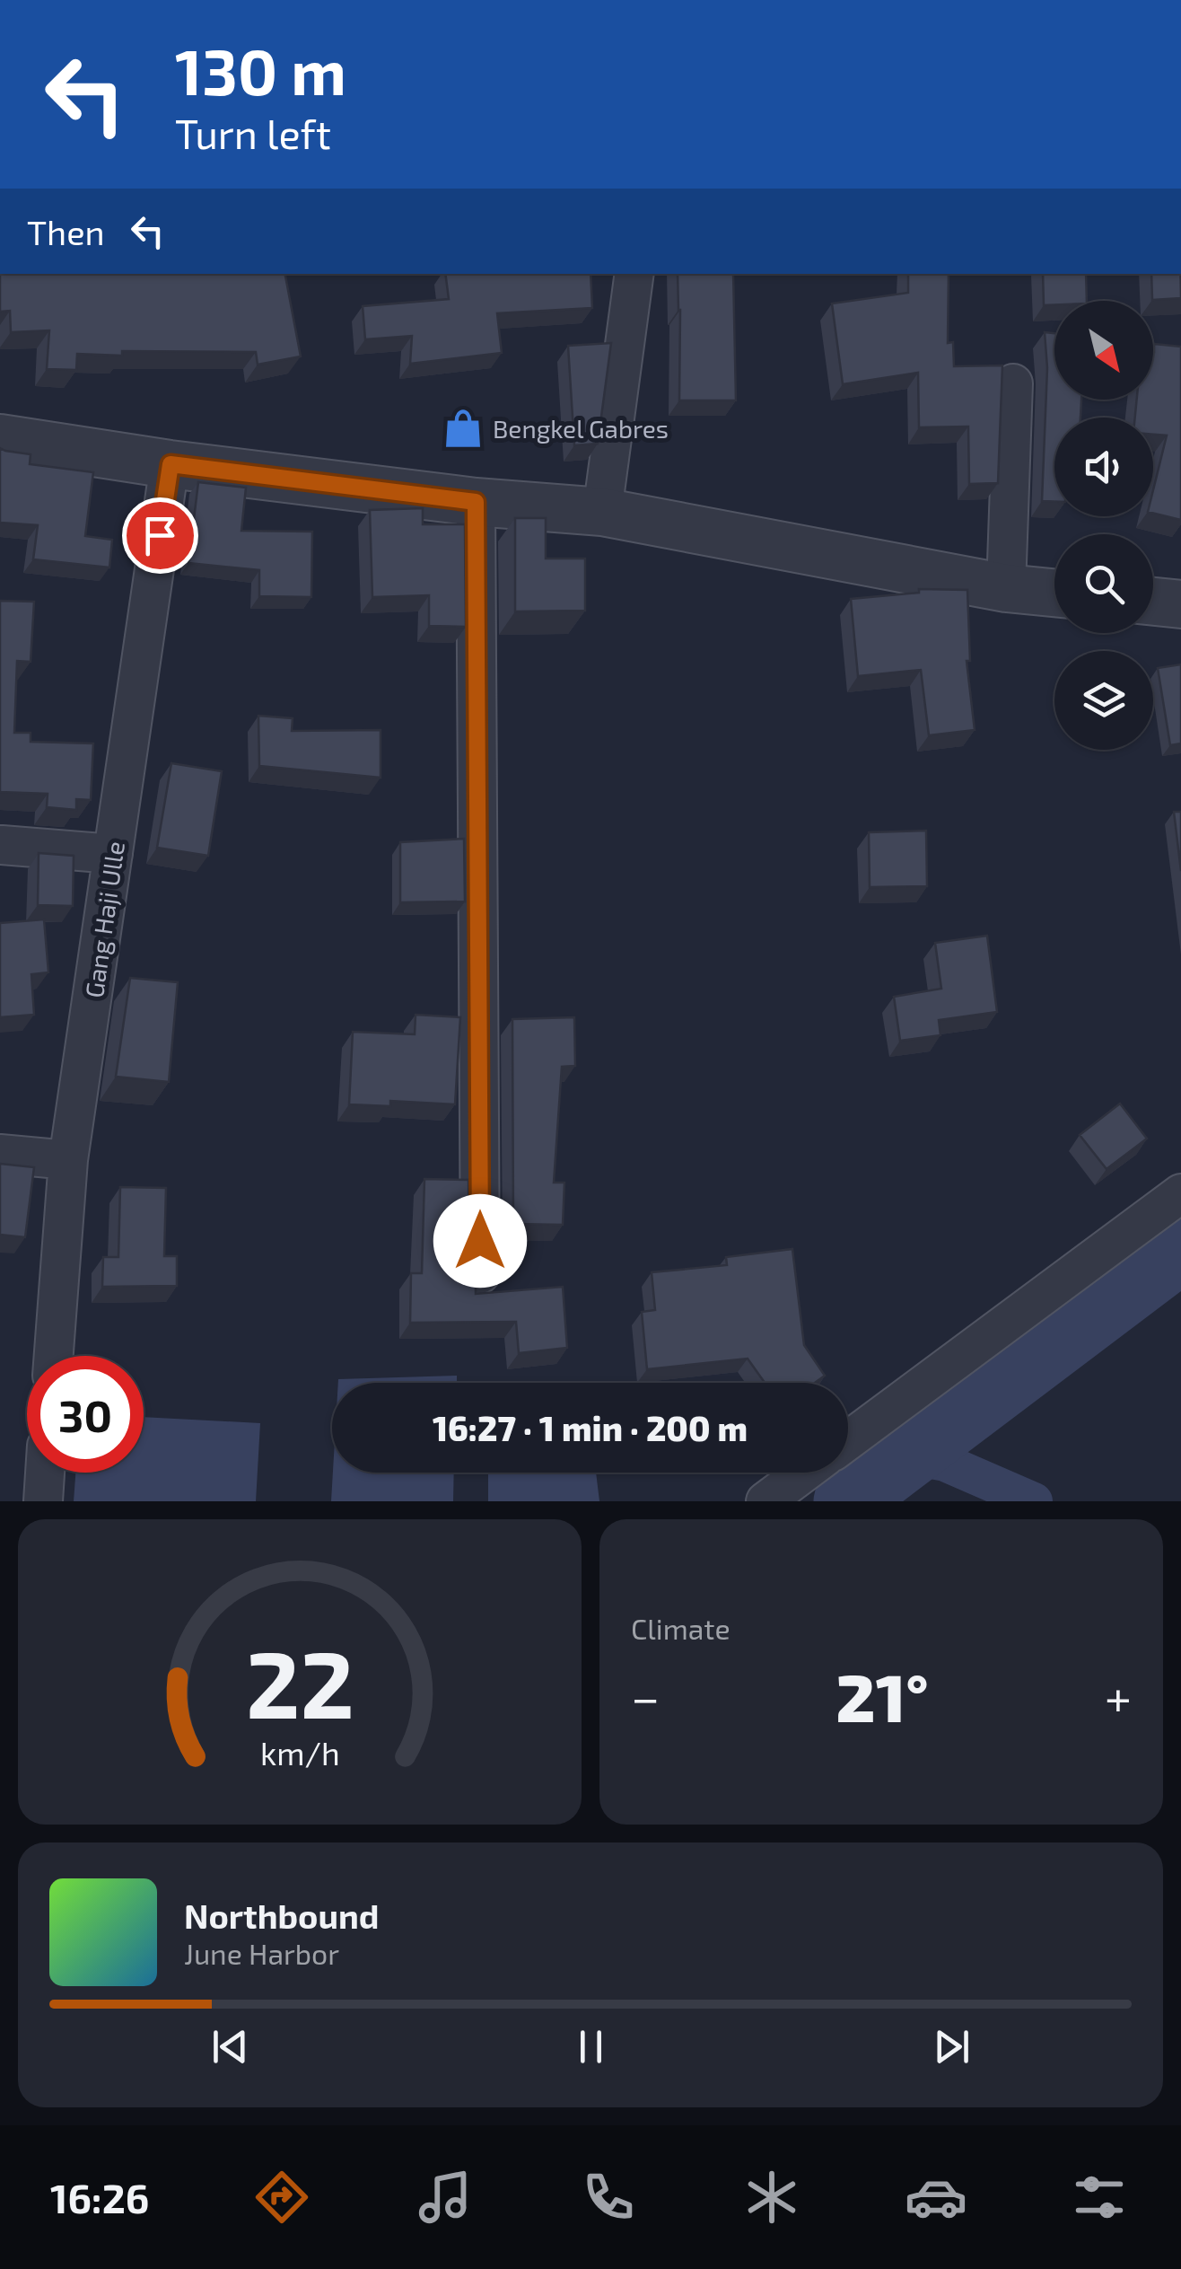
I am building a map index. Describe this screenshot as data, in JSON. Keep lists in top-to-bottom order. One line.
{"streets":{"street":["Gang Haji Ulle"]},"places":{"shop":["Bengkel Gabres"]},"north":"bottom right","page":{"turn":["130 m","Turn left"],"then":"Then","limit":"30","trip":"16:27 · 1 min · 200 m","tile":"Climate","heat":["−","21°","+"],"song":["Northbound","June Harbor"],"tabs":"16:26","gauge":["22","km/h"]}}
